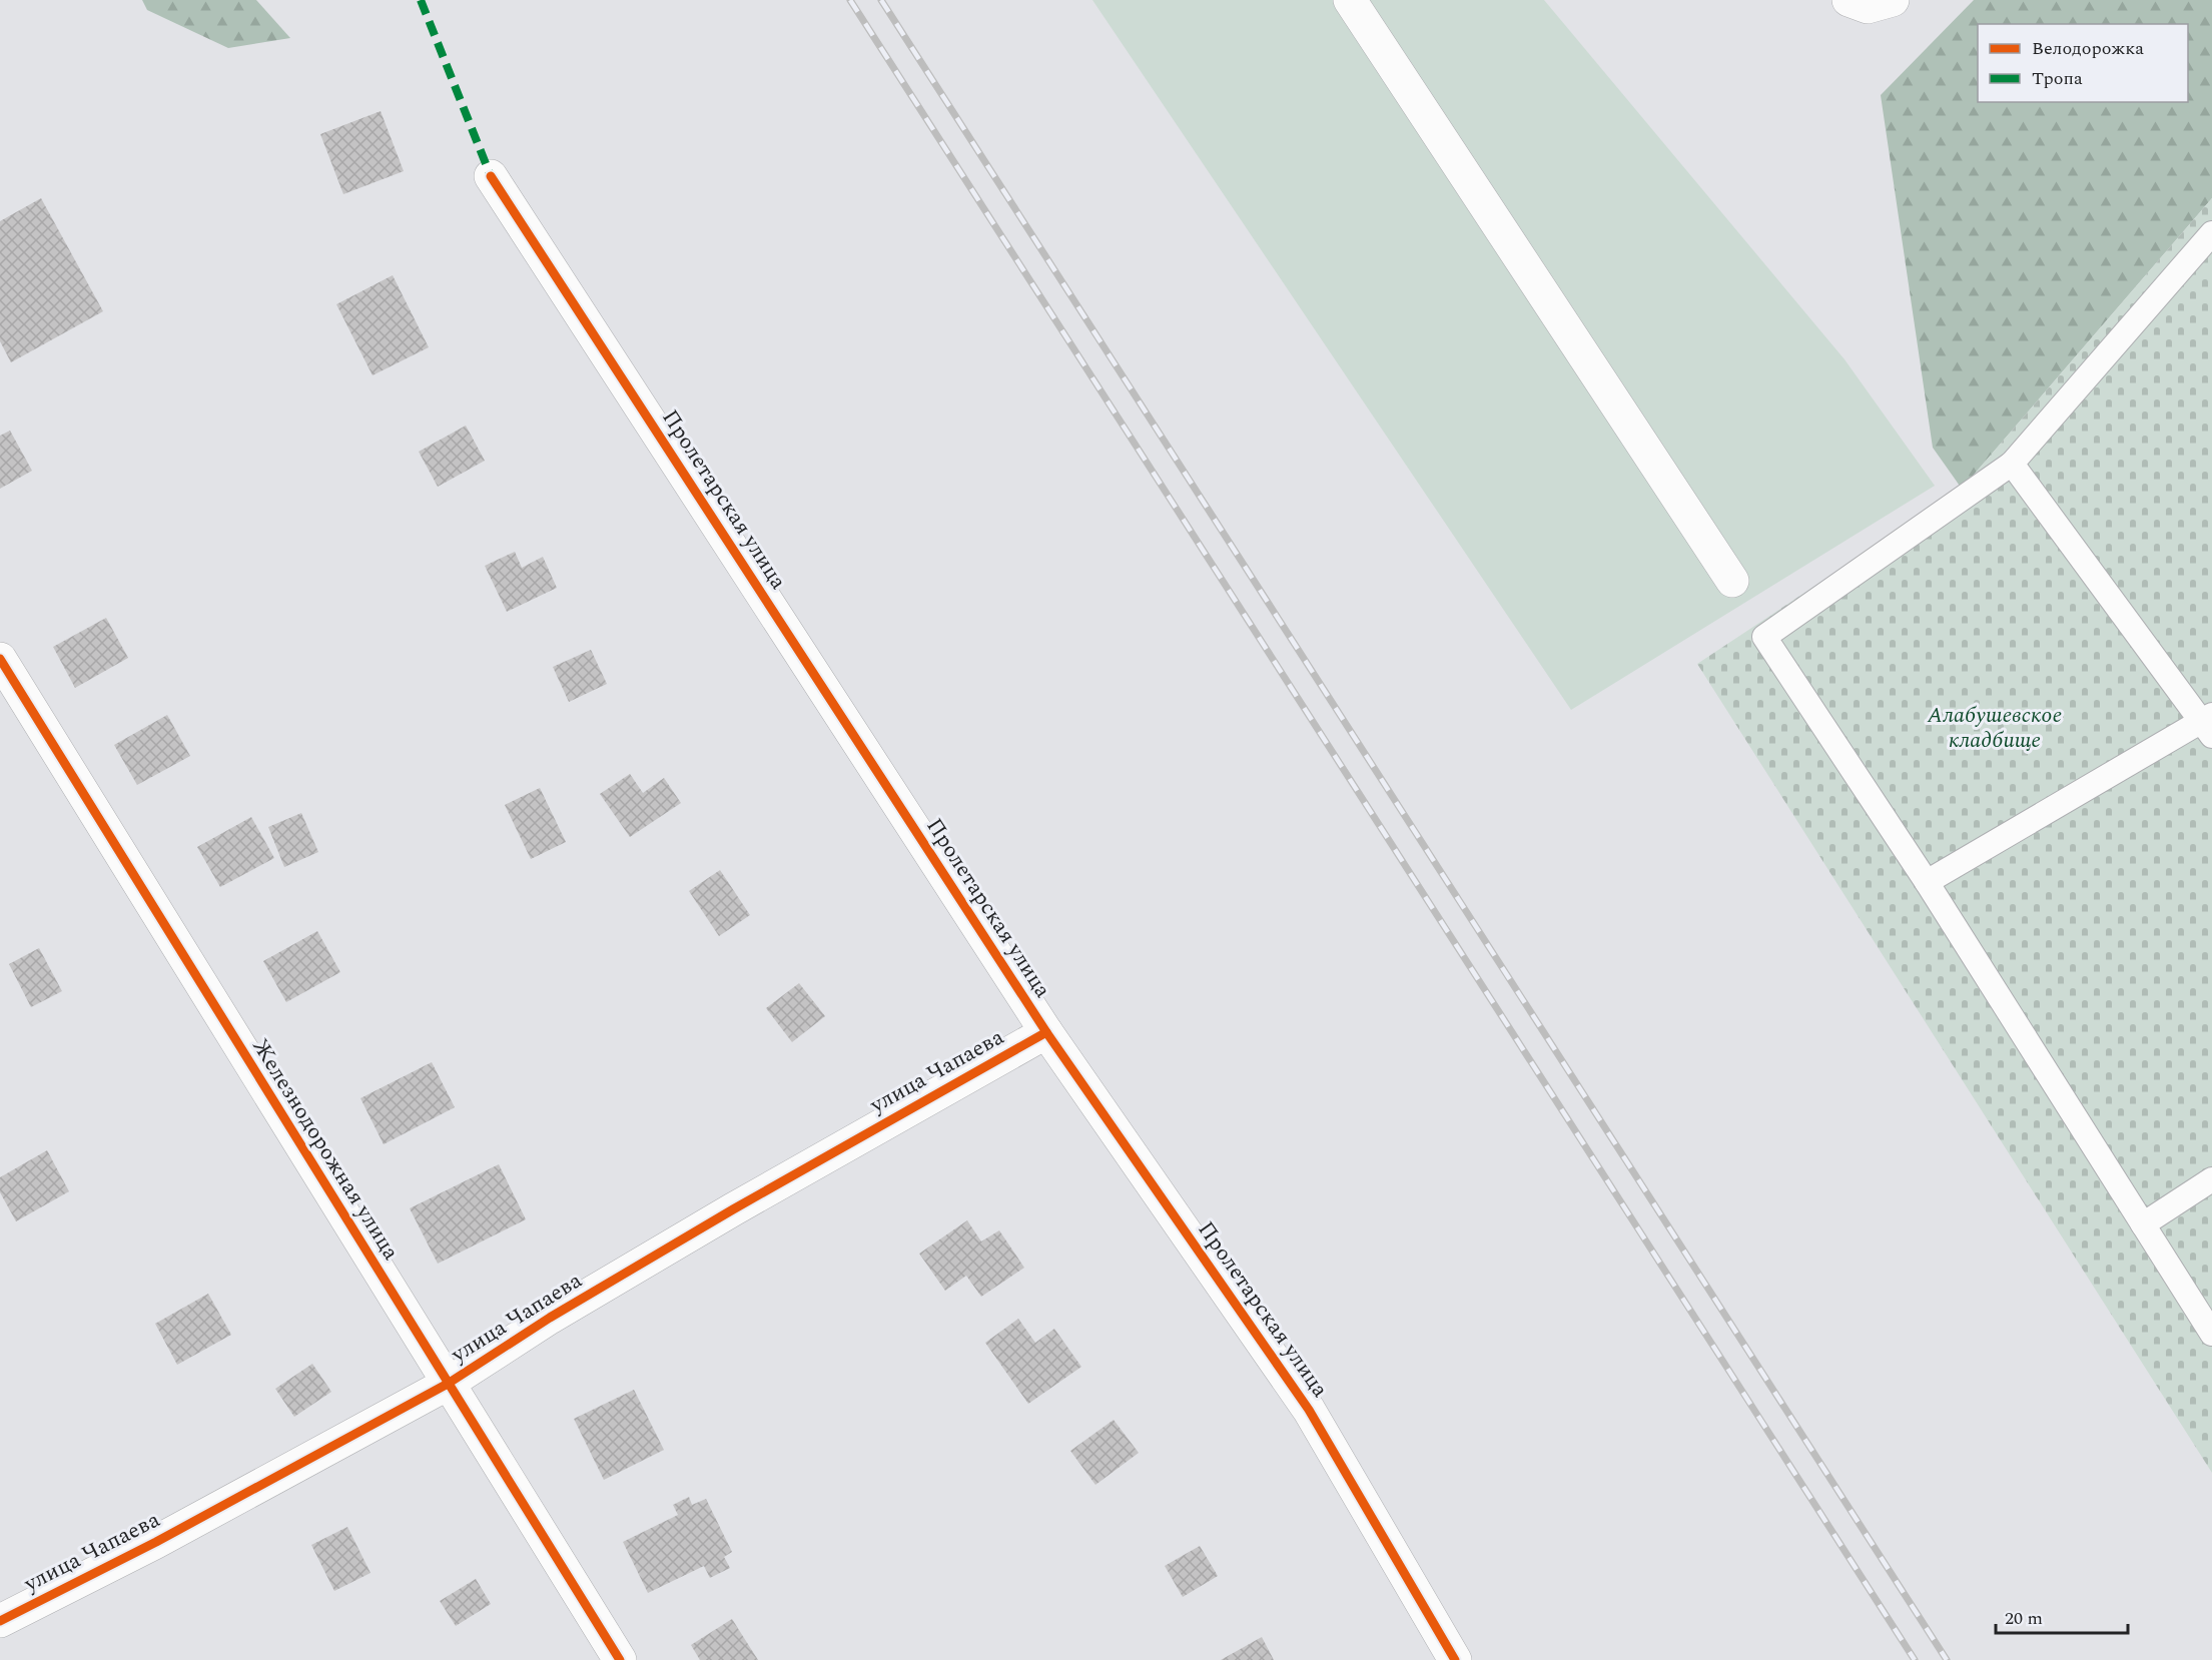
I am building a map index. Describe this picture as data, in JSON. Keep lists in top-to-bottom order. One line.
{"streets":{"street":["Пролетарская улица","улица Чапаева","Железнодорожная улица"]},"crossings":[["Пролетарская улица","улица Чапаева"],["улица Чапаева","Железнодорожная улица"]],"parks":["Алабушевское кладбище"],"legend":["Велодорожка","Тропа"],"scale_bar":"20 m"}
